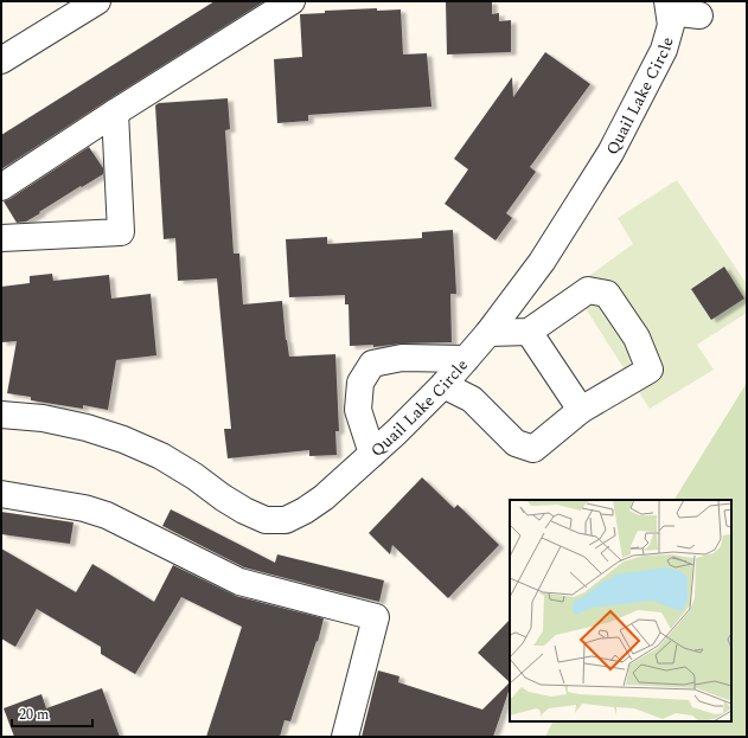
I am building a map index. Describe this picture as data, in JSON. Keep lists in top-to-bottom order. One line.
{"streets":{"street":["Quail Lake Circle"]},"scale_bar":"20 m"}
